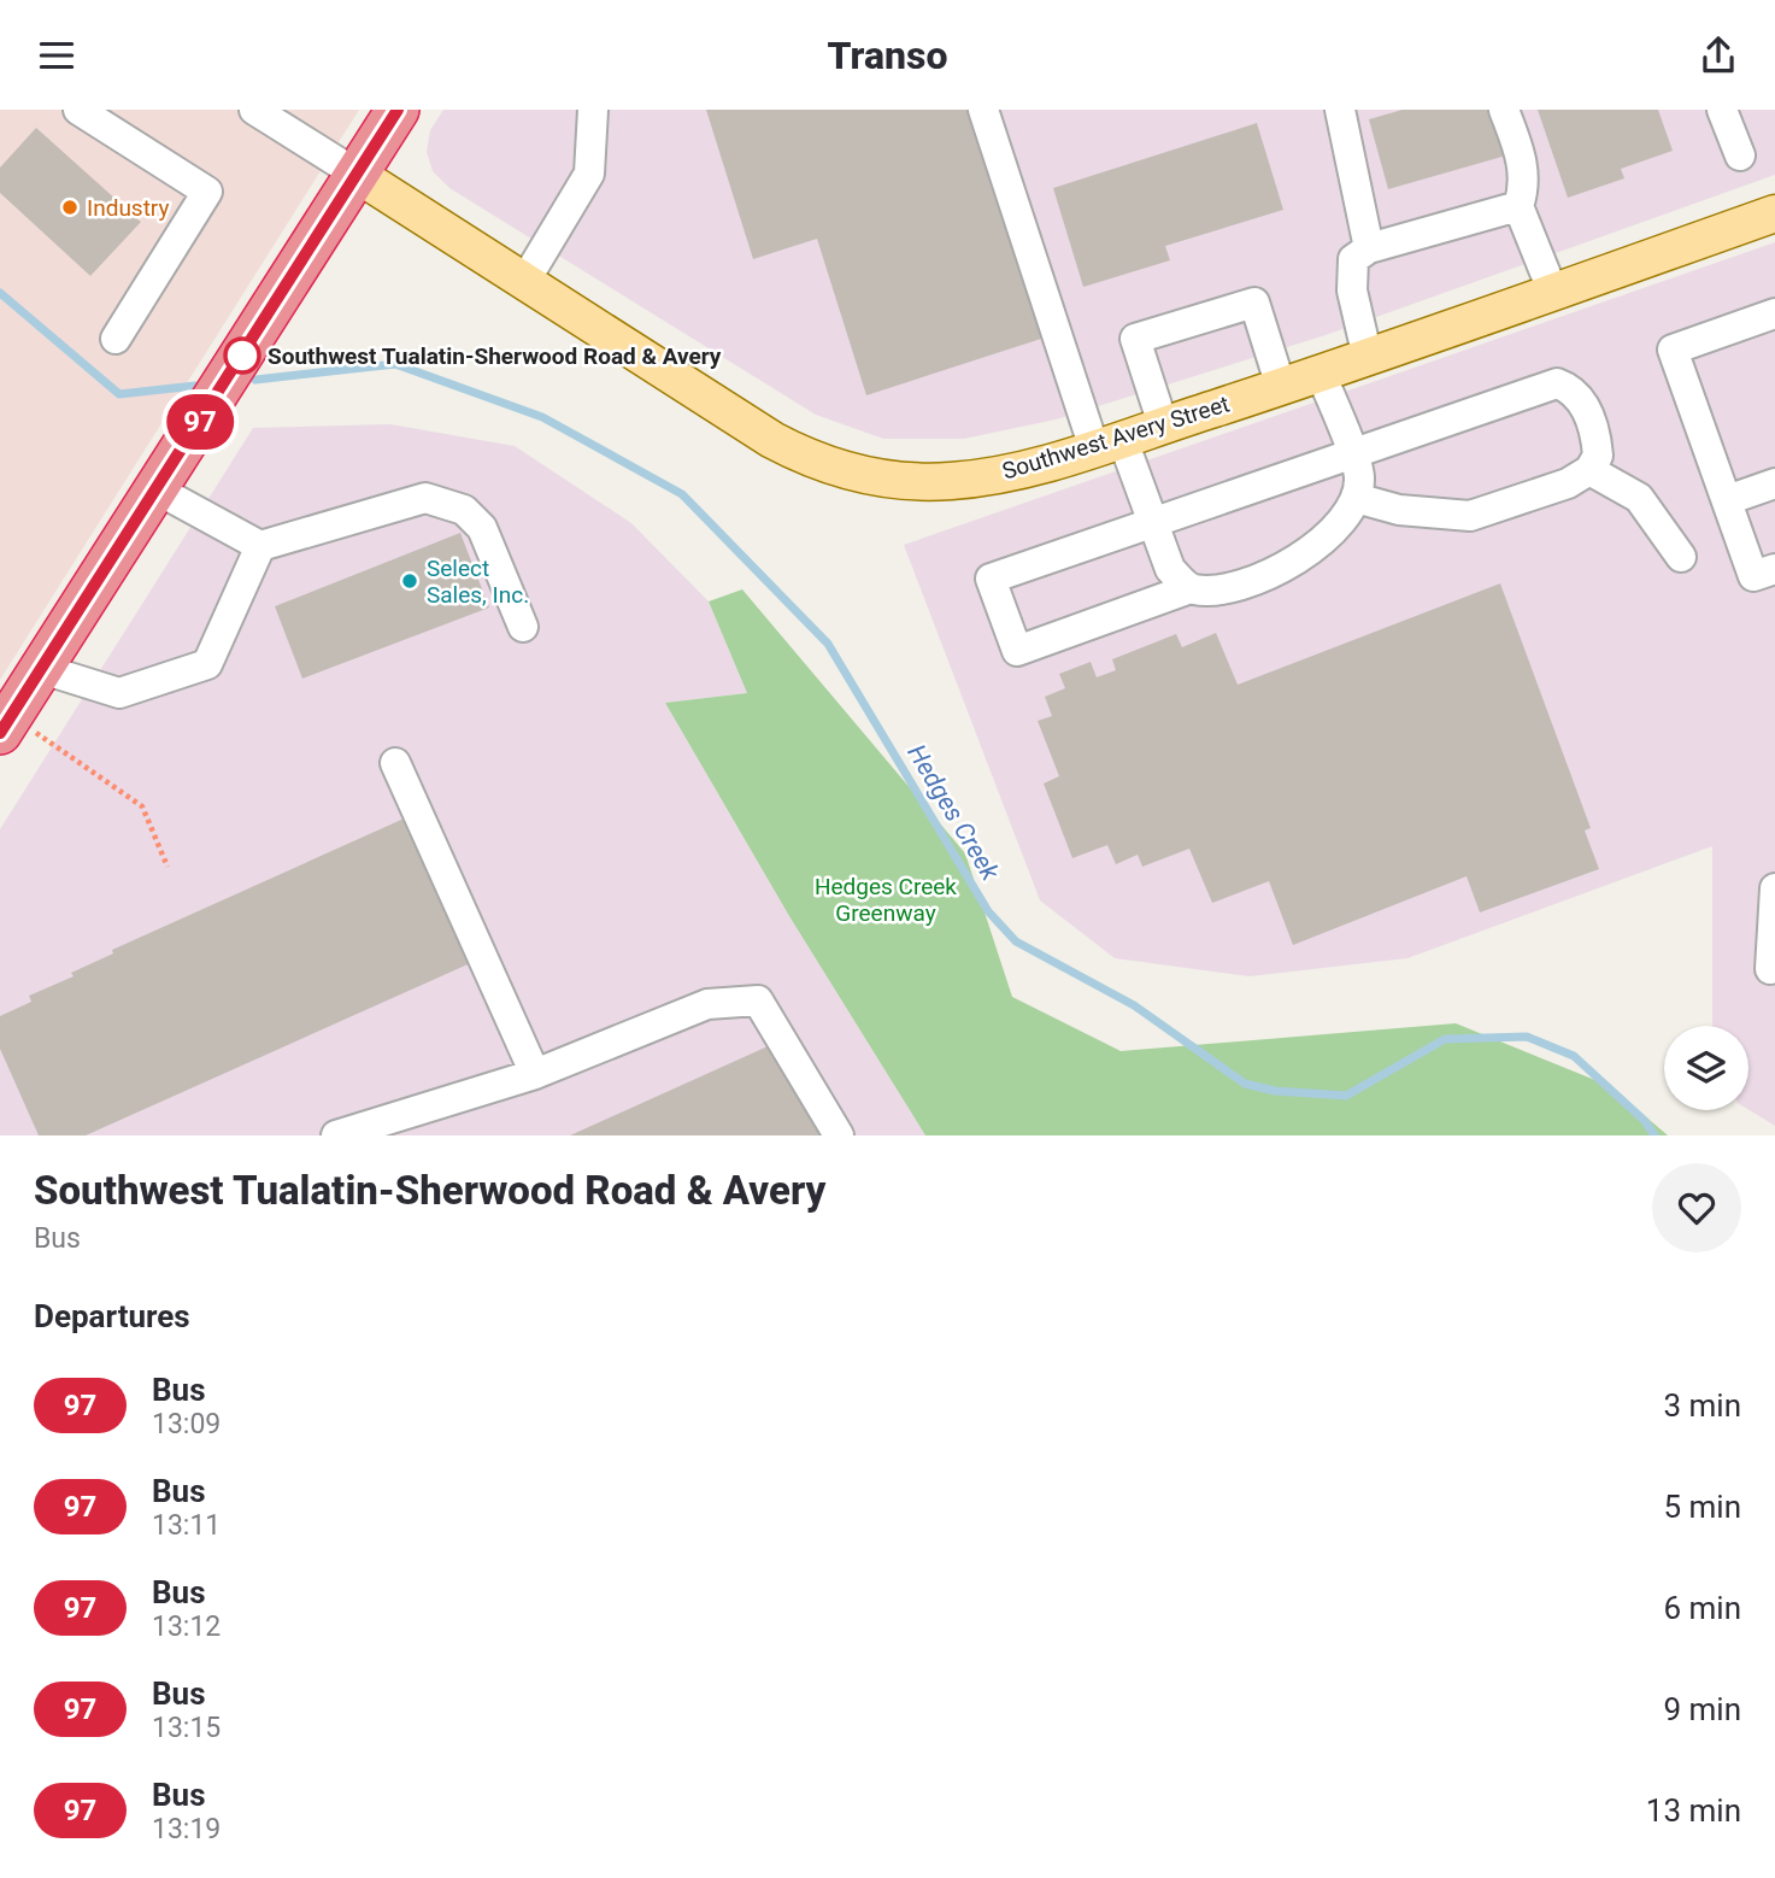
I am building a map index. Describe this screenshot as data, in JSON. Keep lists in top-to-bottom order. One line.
{"streets":{"main road":["Southwest Avery Street"]},"water":["Hedges Creek"],"parks":["Hedges Creek Greenway"],"places":["Industry","Southwest Tualatin-Sherwood Road & Avery","Select Sales, Inc."],"lines":["bus line 97"],"page":{"header":"Transo","on_map":"97","heading":[["Southwest Tualatin-Sherwood Road & Avery","Bus"],"Departures"],"list":[{"mark":"97","name":"Bus","note":"13:09","value":"3 min"},{"mark":"97","name":"Bus","note":"13:11","value":"5 min"},{"mark":"97","name":"Bus","note":"13:12","value":"6 min"},{"mark":"97","name":"Bus","note":"13:15","value":"9 min"},{"mark":"97","name":"Bus","note":"13:19","value":"13 min"}]}}
